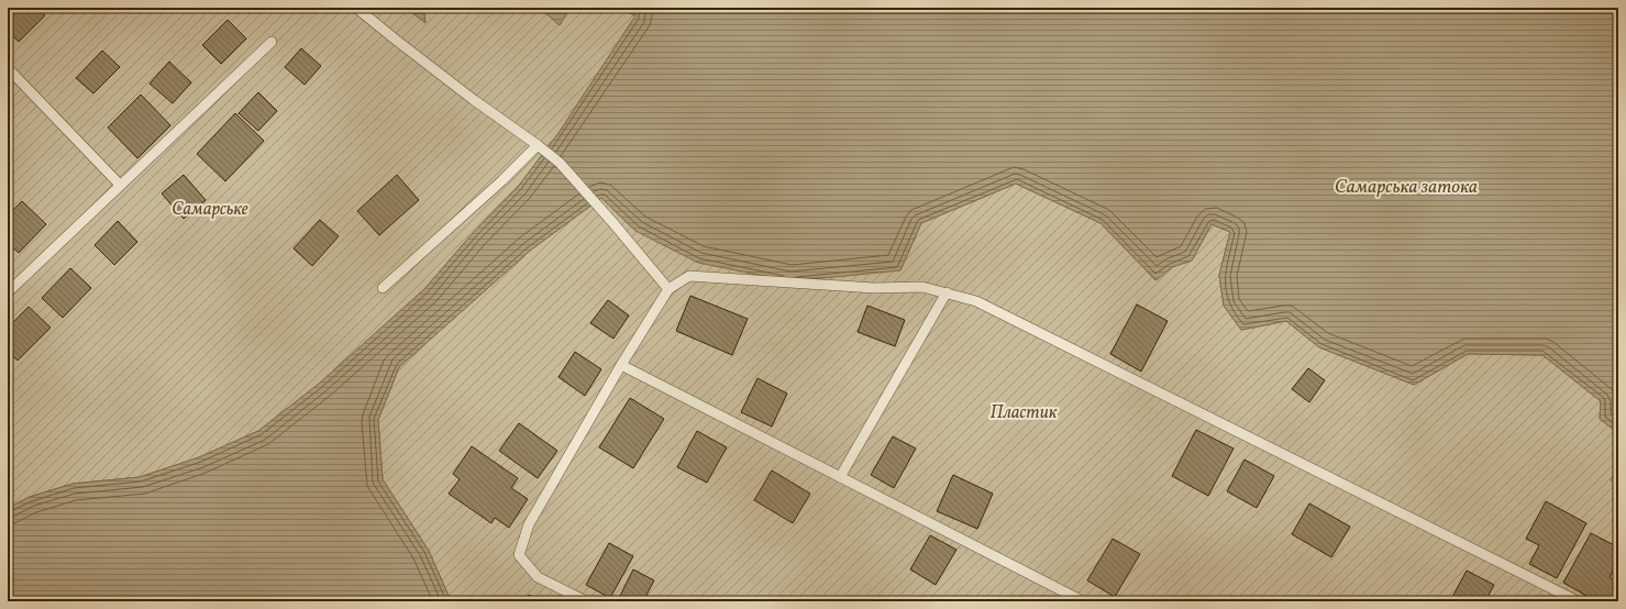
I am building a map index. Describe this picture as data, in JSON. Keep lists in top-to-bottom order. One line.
{"water":["Самарська затока"],"parks":["Самарське","Пластик"]}
